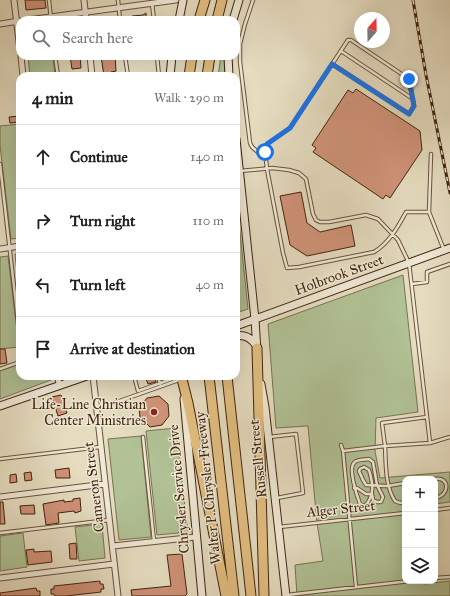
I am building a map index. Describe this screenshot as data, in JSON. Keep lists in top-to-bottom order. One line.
{"streets":{"highway":["Walter P. Chrysler Freeway"],"street":["Holbrook Street","Russell Street","Cameron Street","Chrysler Service Drive"],"lane":["Alger Street"]},"crossings":[["Holbrook Street","Russell Street"],["Russell Street","Alger Street"]],"places":["Life-Line Christian Center Ministries"],"north":"top","page":{"search":"Search here","heading":["4 min","Walk · 290 m"],"list":[["Continue","140 m"],["Turn right","110 m"],["Turn left","40 m"],"Arrive at destination"],"map_buttons":["+","−"]}}
